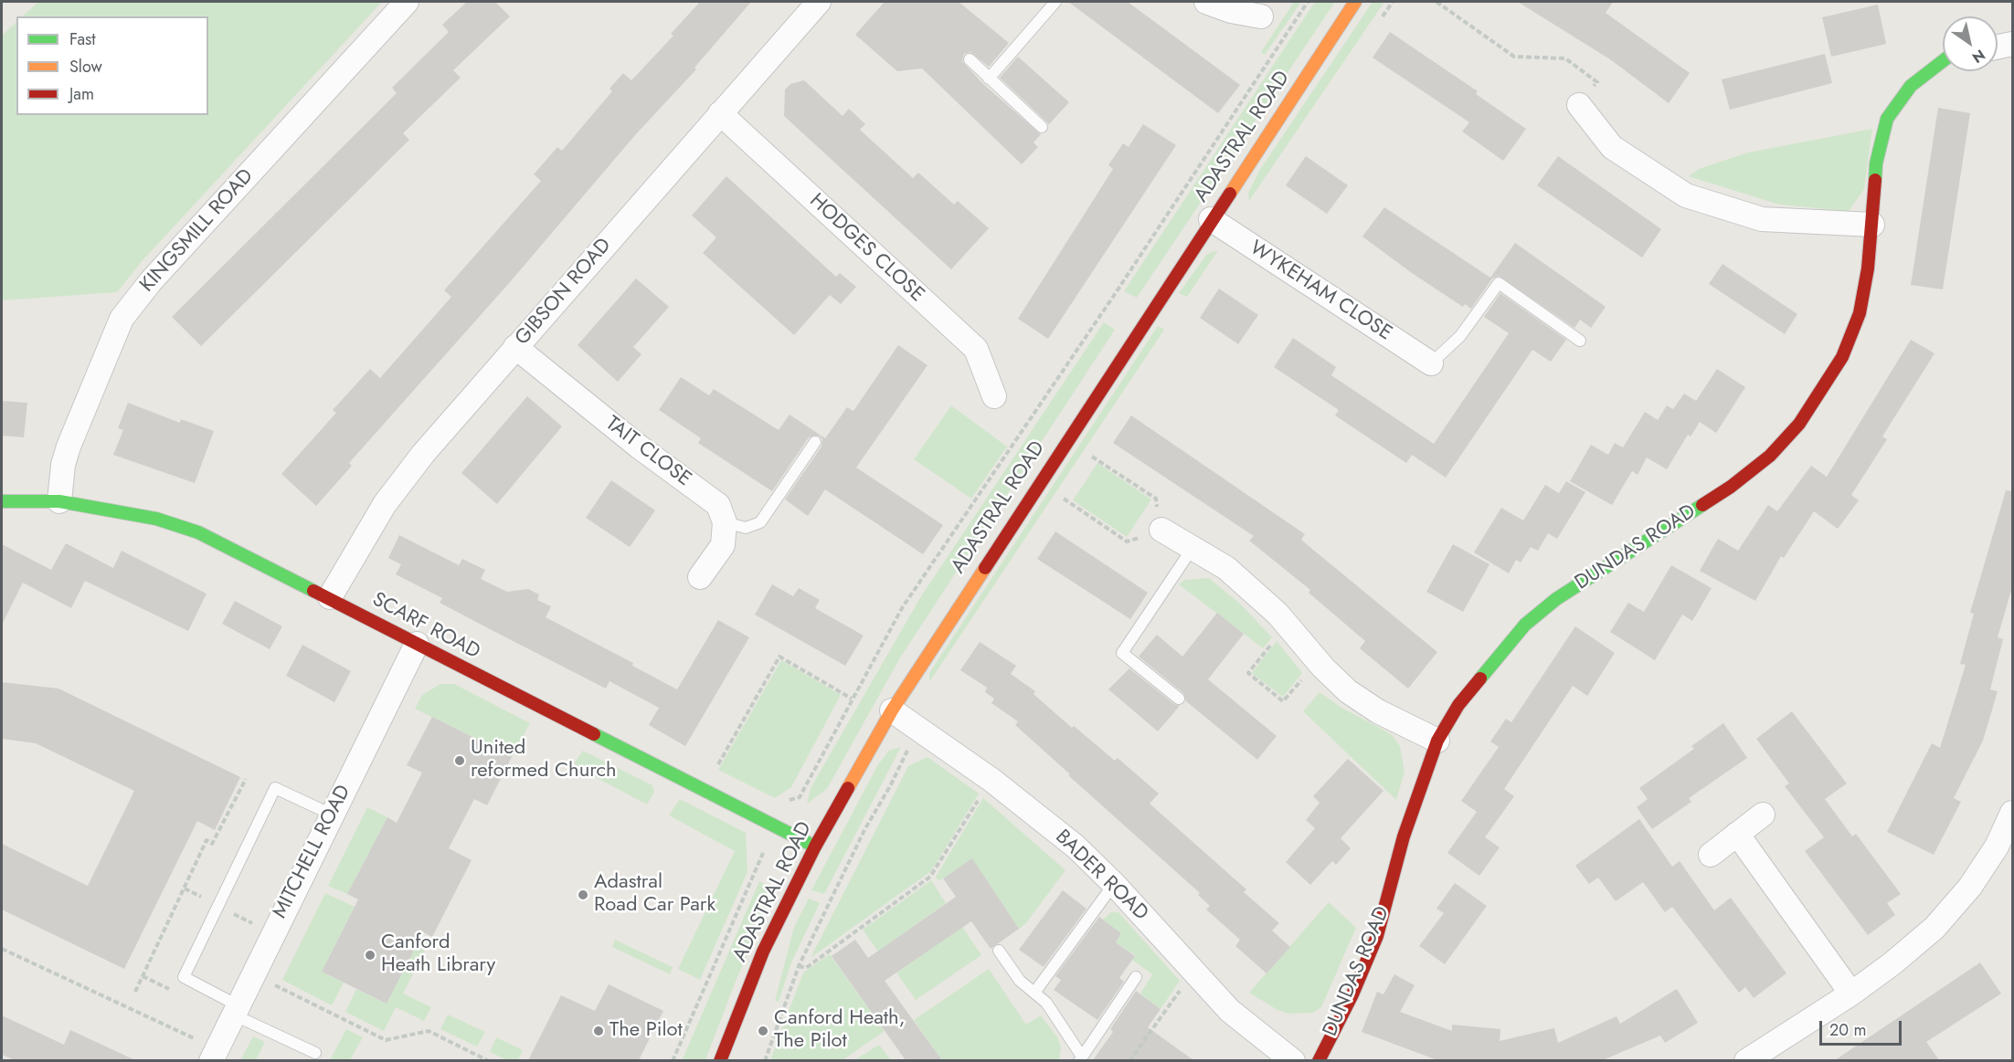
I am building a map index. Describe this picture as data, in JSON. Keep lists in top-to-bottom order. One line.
{"streets":{"street":["ADASTRAL ROAD","KINGSMILL ROAD","HODGES CLOSE","WYKEHAM CLOSE","GIBSON ROAD","TAIT CLOSE","DUNDAS ROAD","SCARF ROAD","MITCHELL ROAD","BADER ROAD"]},"crossings":[["ADASTRAL ROAD","WYKEHAM CLOSE"],["ADASTRAL ROAD","SCARF ROAD"],["ADASTRAL ROAD","BADER ROAD"],["KINGSMILL ROAD","SCARF ROAD"],["HODGES CLOSE","GIBSON ROAD"],["GIBSON ROAD","TAIT CLOSE"],["GIBSON ROAD","SCARF ROAD"],["SCARF ROAD","MITCHELL ROAD"]],"places":["United reformed Church","Adastral Road Car Park","Canford Heath Library","The Pilot","Canford Heath, The Pilot"],"legend":["Fast","Slow","Jam"],"scale_bar":"20 m","north":"bottom right"}
